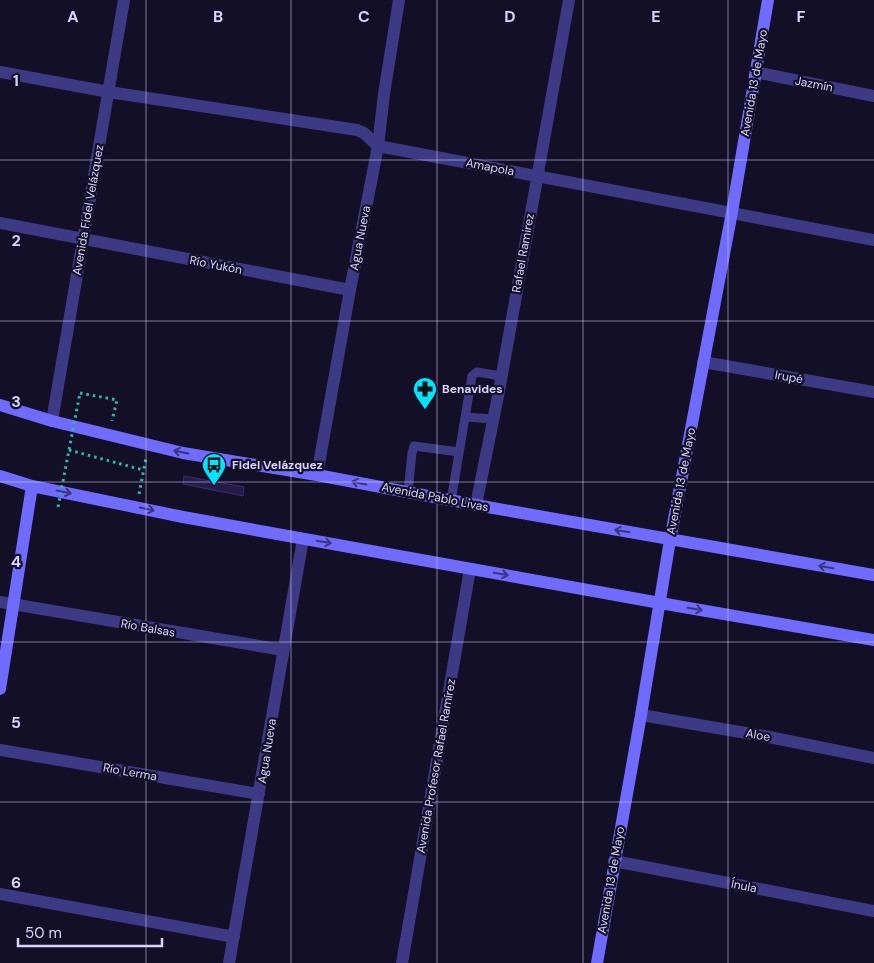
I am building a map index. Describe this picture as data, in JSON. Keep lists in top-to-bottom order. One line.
{"streets":{"main road":["Avenida 13 de Mayo","Avenida Pablo Livas"],"street":["Jazmín","Amapola","Avenida Fidel Velázquez","Agua Nueva","Rafael Ramirez","Río Yukón","Irupé","Río Balsas","Aloe","Avenida Profesor Rafael Ramírez","Río Lerma","Ínula"]},"crossings":[["Avenida 13 de Mayo","Jazmín"],["Avenida 13 de Mayo","Amapola"],["Avenida 13 de Mayo","Irupé"],["Avenida 13 de Mayo","Avenida Pablo Livas"],["Avenida 13 de Mayo","Aloe"],["Avenida 13 de Mayo","Ínula"],["Amapola","Avenida Fidel Velázquez"],["Amapola","Agua Nueva"],["Amapola","Rafael Ramirez"],["Avenida Fidel Velázquez","Río Yukón"],["Avenida Fidel Velázquez","Avenida Pablo Livas"],["Agua Nueva","Río Yukón"],["Agua Nueva","Avenida Pablo Livas"],["Agua Nueva","Río Balsas"],["Agua Nueva","Río Lerma"],["Rafael Ramirez","Avenida Pablo Livas"]],"places":{"pharmacy":["Benavides"],"bus stop":["Fidel Velázquez"]},"scale_bar":"50 m","grid":{"columns":["A","B","C","D","E","F"],"rows":["1","2","3","4","5","6"]}}
